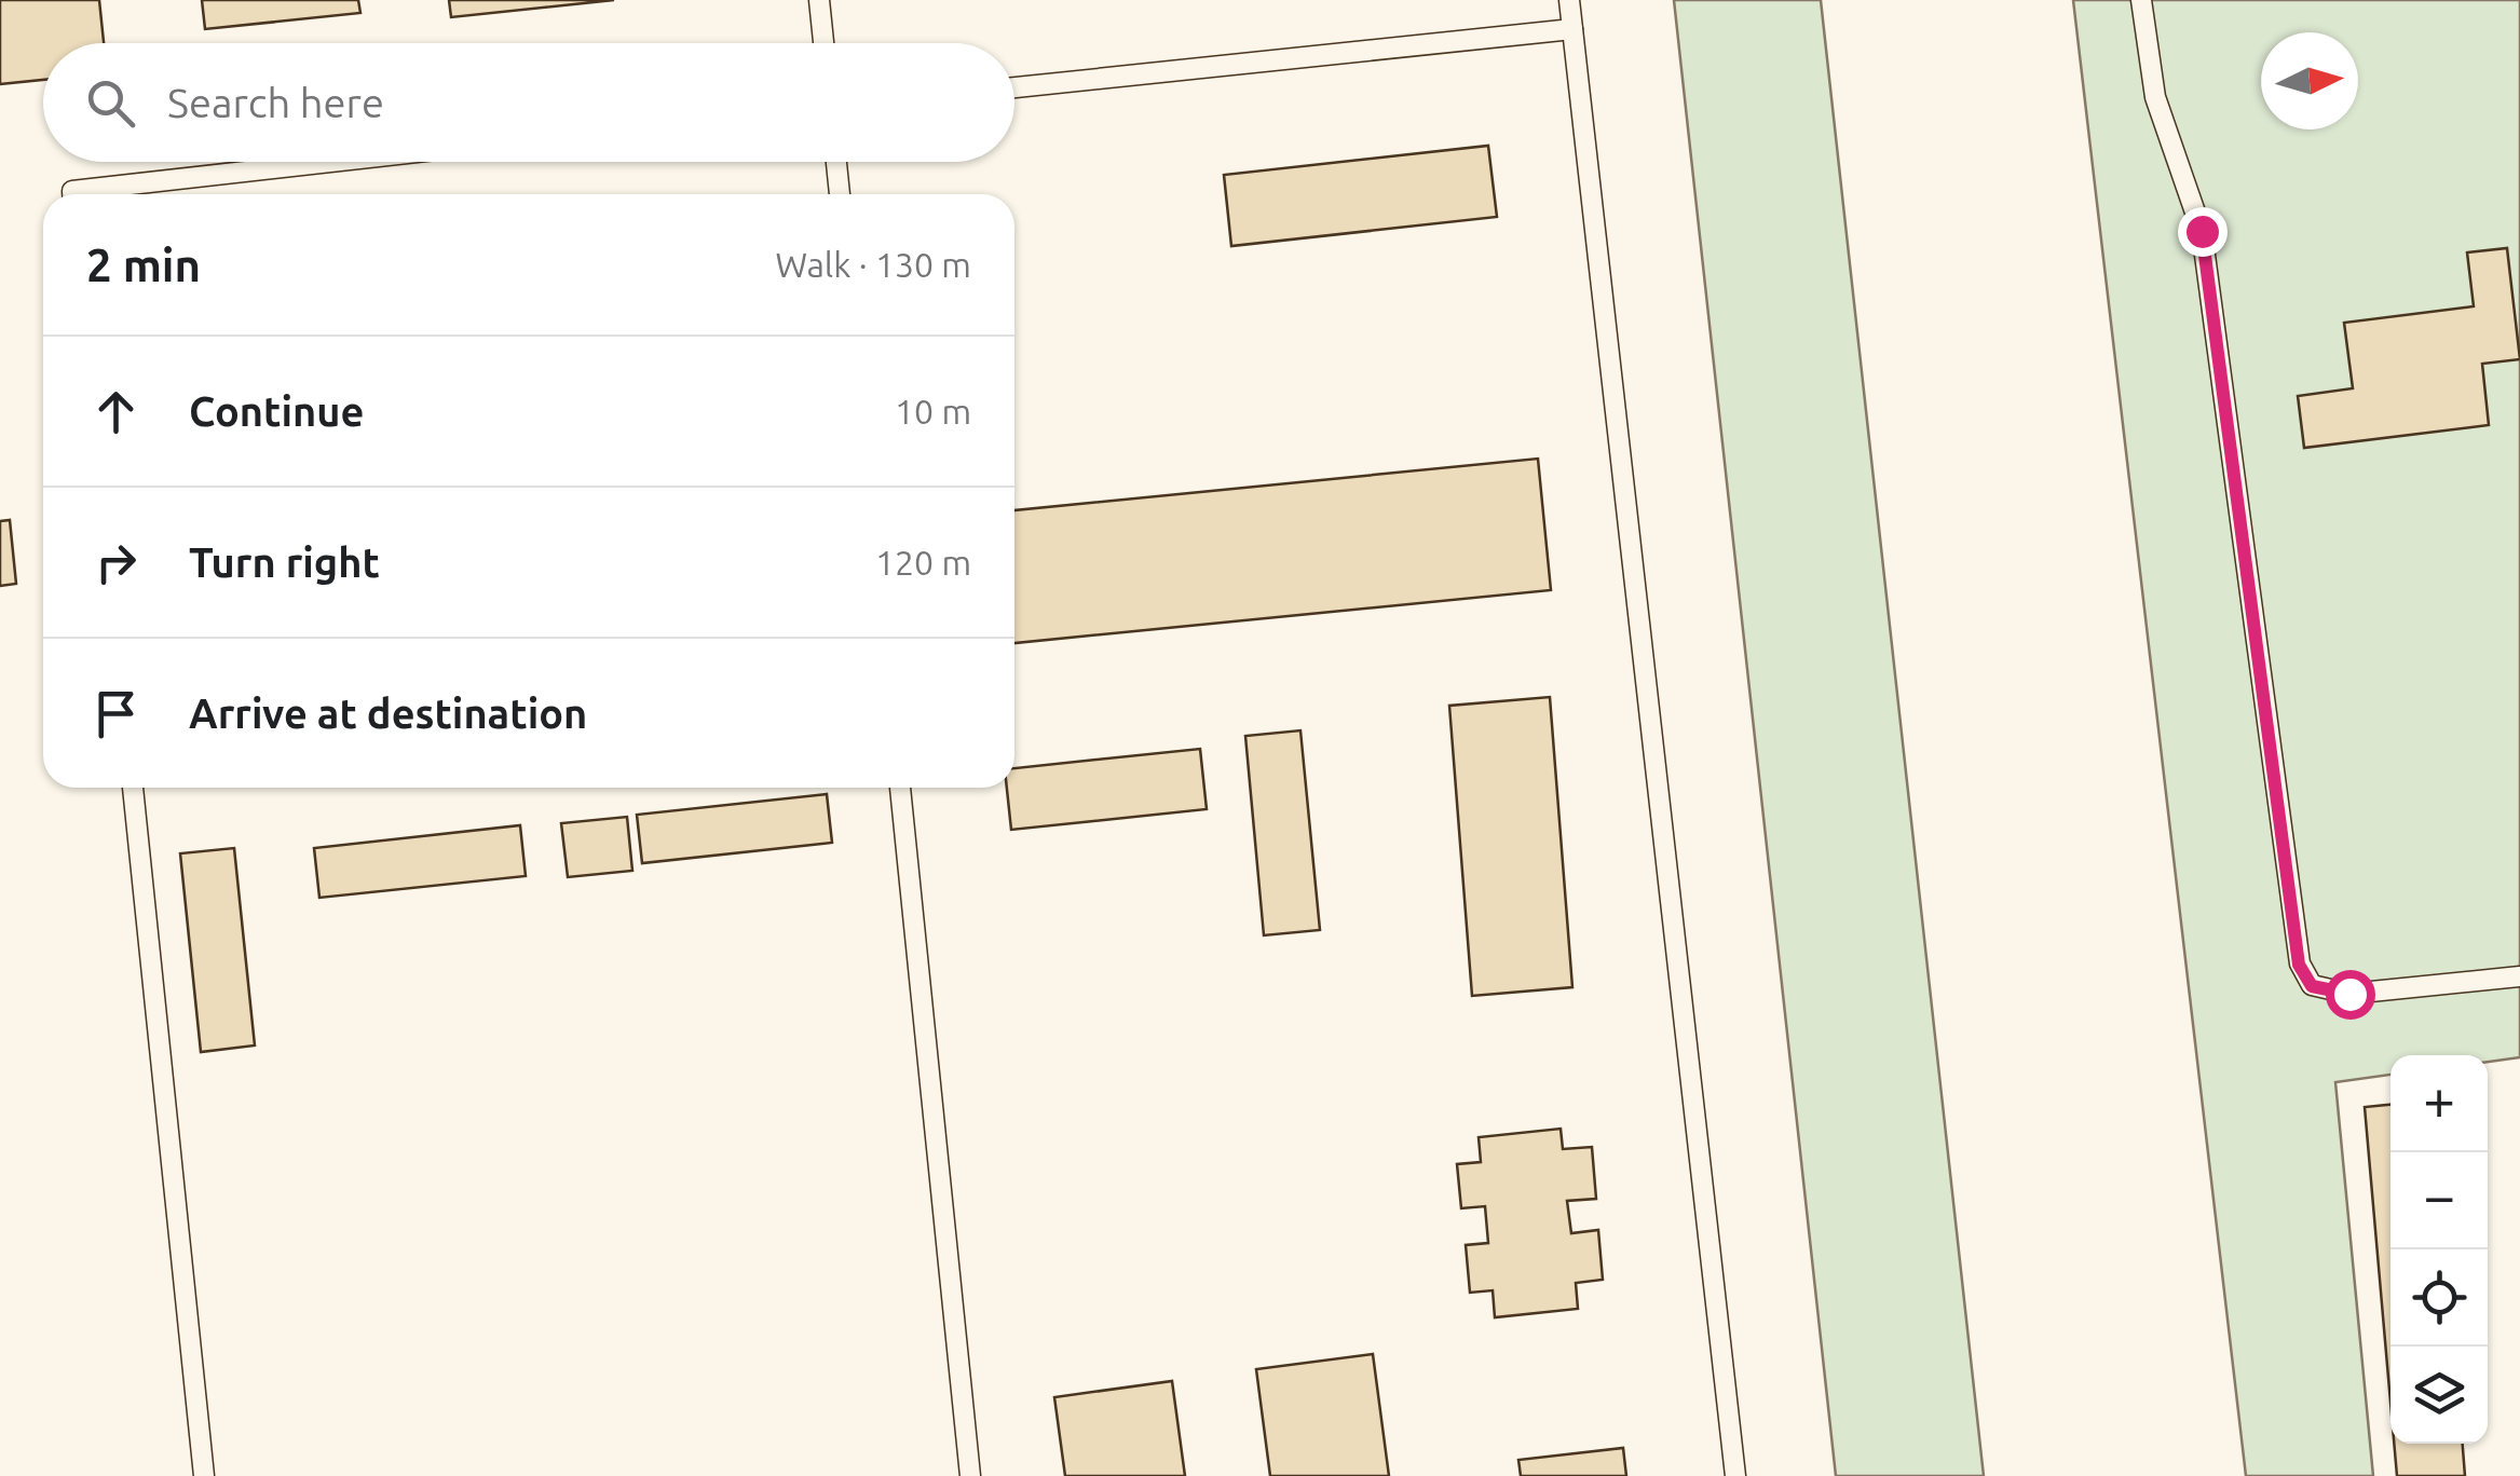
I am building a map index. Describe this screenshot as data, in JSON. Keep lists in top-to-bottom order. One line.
{"north":"right","page":{"search":"Search here","heading":["2 min","Walk · 130 m"],"list":[["Continue","10 m"],["Turn right","120 m"],"Arrive at destination"],"map_buttons":["+","−"]}}
